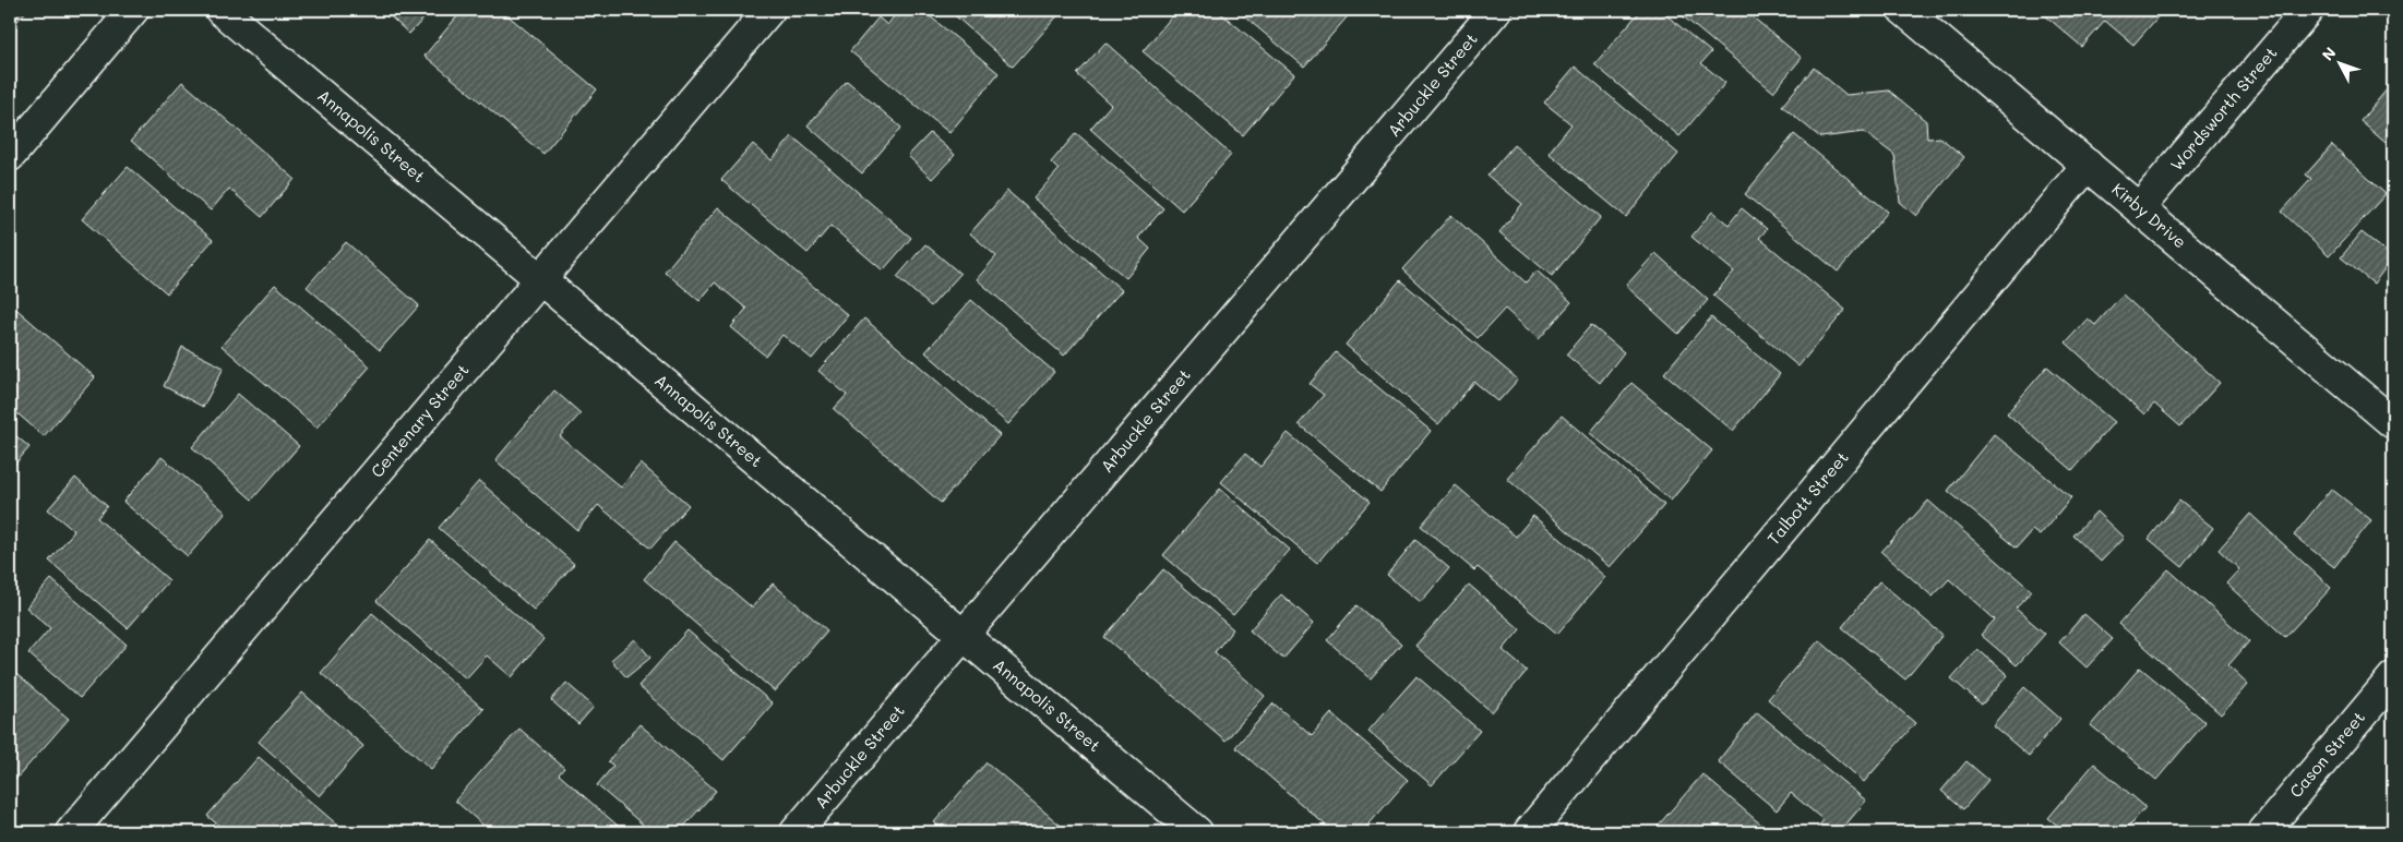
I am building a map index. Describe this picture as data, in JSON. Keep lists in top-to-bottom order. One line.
{"streets":{"street":["Arbuckle Street","Wordsworth Street","Annapolis Street","Kirby Drive","Centenary Street","Talbott Street","Cason Street"]},"crossings":[["Arbuckle Street","Annapolis Street"],["Wordsworth Street","Kirby Drive"],["Annapolis Street","Centenary Street"],["Kirby Drive","Talbott Street"]],"north":"top left"}
